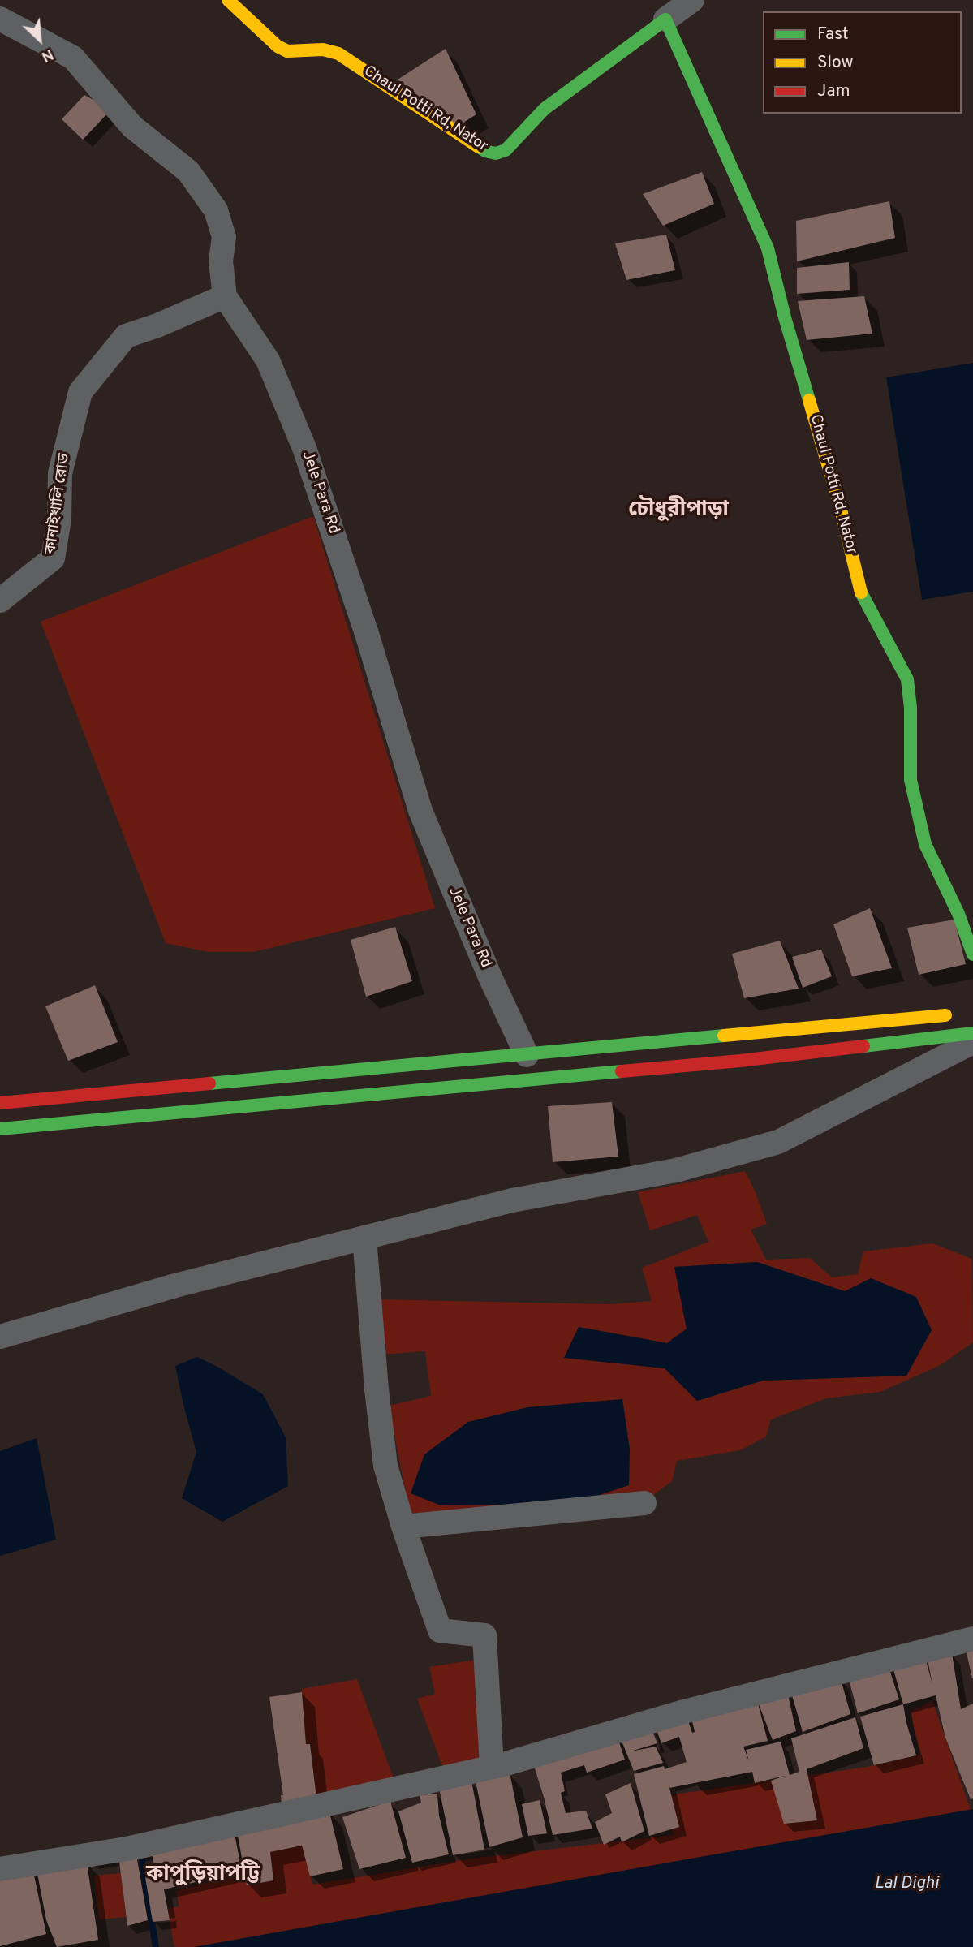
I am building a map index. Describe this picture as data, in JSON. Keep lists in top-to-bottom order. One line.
{"streets":{"main road":["Chaul Potti Rd, Nator"],"street":["Jele Para Rd","কানাইখালি রোড"]},"crossings":[["Jele Para Rd","কানাইখালি রোড"]],"districts":["চৌধুরীপাড়া","কাপুড়িয়াপট্টি"],"water":["Lal Dighi"],"legend":["Fast","Slow","Jam"],"north":"bottom right"}
